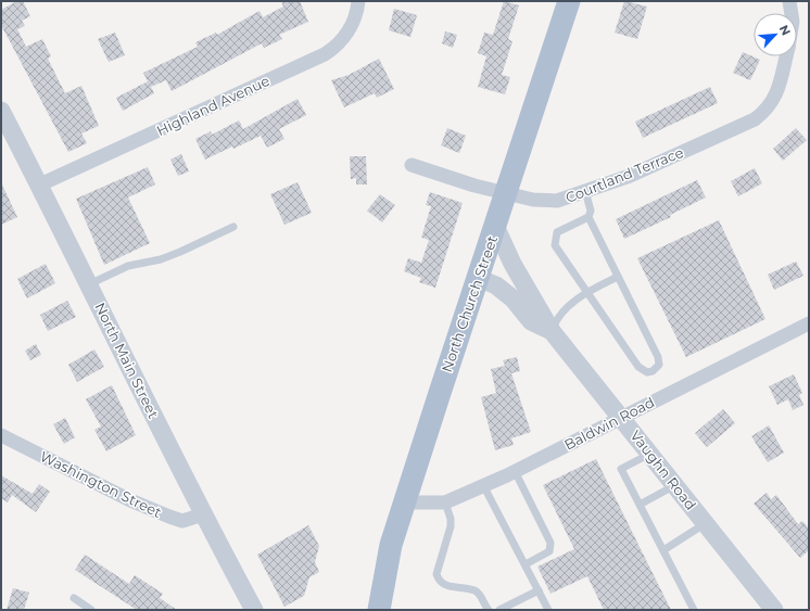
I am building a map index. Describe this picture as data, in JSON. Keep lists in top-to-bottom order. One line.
{"streets":{"main road":["North Church Street"],"street":["Highland Avenue","Courtland Terrace","North Main Street","Baldwin Road","Vaughn Road","Washington Street"]},"crossings":[["Highland Avenue","North Main Street"],["Courtland Terrace","North Church Street"],["North Church Street","Baldwin Road"],["North Church Street","Vaughn Road"],["North Main Street","Washington Street"],["Baldwin Road","Vaughn Road"]],"north":"top right"}
